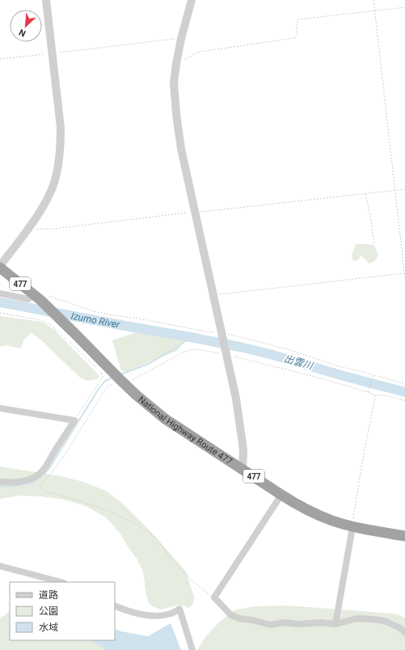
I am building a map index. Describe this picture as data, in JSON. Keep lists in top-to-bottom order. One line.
{"streets":{"highway":["477","National Highway Route 477"]},"water":["Izumo River","出雲川"],"legend":["道路","公園","水域"],"north":"bottom left"}
